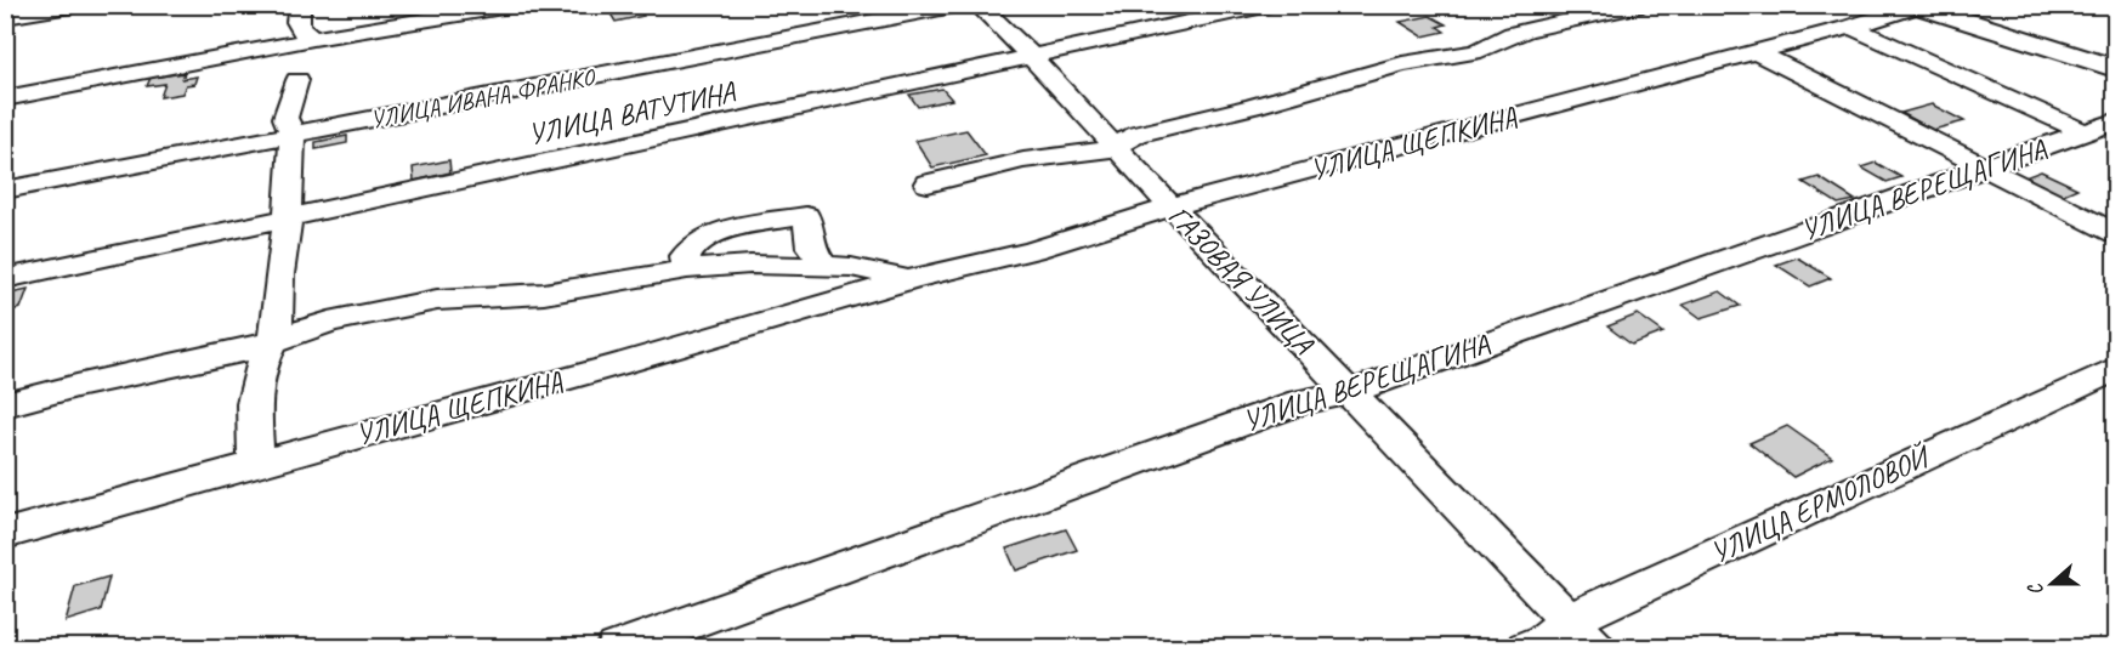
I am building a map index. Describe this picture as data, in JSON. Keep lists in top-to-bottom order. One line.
{"streets":{"street":["УЛИЦА ИВАНА ФРАНКО","УЛИЦА ВАТУТИНА","УЛИЦА ЩЕПКИНА","УЛИЦА ВЕРЕЩАГИНА","ГАЗОВАЯ УЛИЦА","УЛИЦА ЕРМОЛОВОЙ"]},"crossings":[["УЛИЦА ВАТУТИНА","ГАЗОВАЯ УЛИЦА"],["УЛИЦА ЩЕПКИНА","ГАЗОВАЯ УЛИЦА"],["УЛИЦА ВЕРЕЩАГИНА","ГАЗОВАЯ УЛИЦА"],["ГАЗОВАЯ УЛИЦА","УЛИЦА ЕРМОЛОВОЙ"]],"north":"left"}
